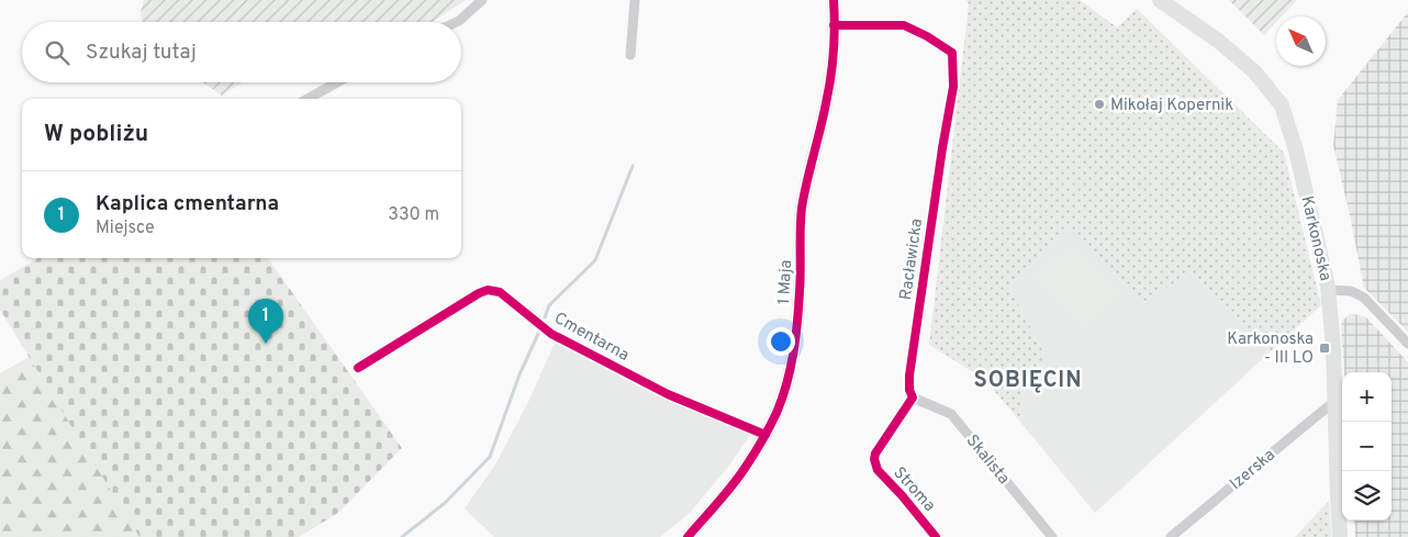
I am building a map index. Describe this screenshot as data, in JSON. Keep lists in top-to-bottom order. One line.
{"streets":{"main road":["Karkonoska"],"street":["Racławicka","1 Maja","Cmentarna","Skalista","Izerska","Stroma"]},"crossings":[["Karkonoska","Izerska"],["Racławicka","1 Maja"],["Racławicka","Skalista"],["Racławicka","Stroma"],["1 Maja","Cmentarna"],["Skalista","Stroma"]],"districts":["SOBIĘCIN"],"places":{"other":["Mikołaj Kopernik"],"transit":["Karkonoska - III LO"]},"north":"top left","page":{"search":"Szukaj tutaj","heading":"W pobliżu","list":[{"mark":"1","name":"Kaplica cmentarna","note":"Miejsce","value":"330 m"}],"pins":"1","map_buttons":["+","−"]}}
